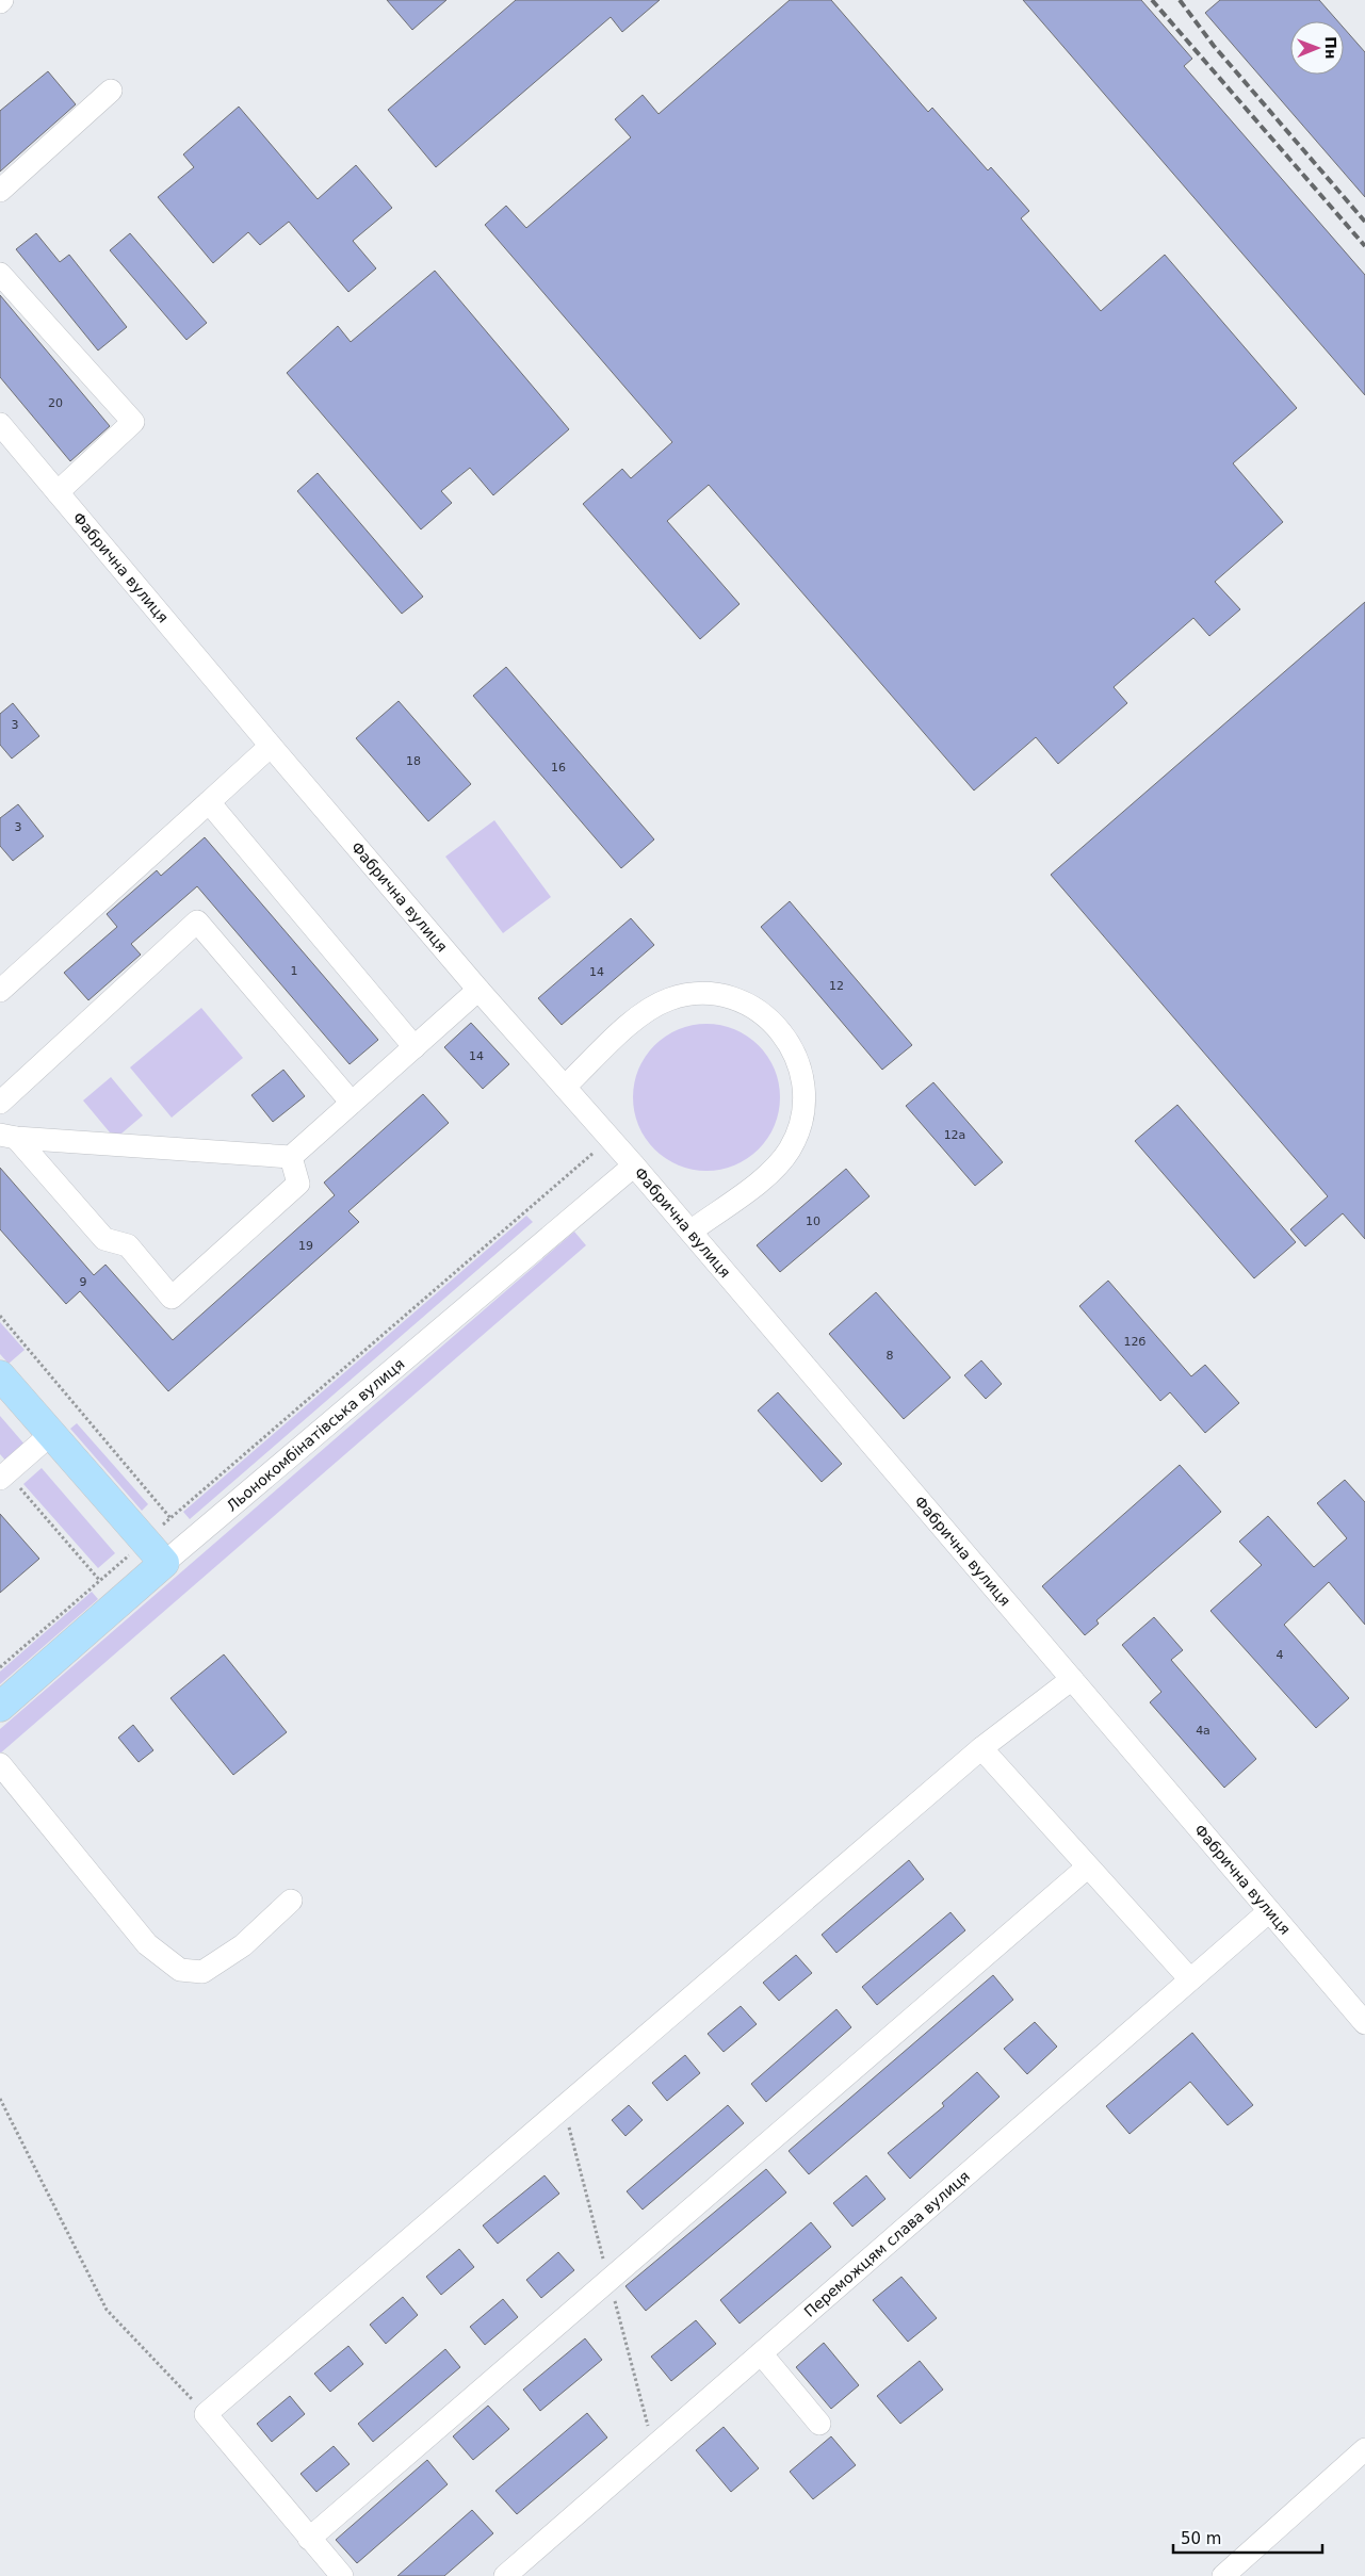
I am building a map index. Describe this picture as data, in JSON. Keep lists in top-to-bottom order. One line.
{"streets":{"main road":["Льонокомбінатівська вулиця"],"street":["Фабрична вулиця","Переможцям слава вулиця"]},"crossings":[["Фабрична вулиця","Льонокомбінатівська вулиця"],["Фабрична вулиця","Переможцям слава вулиця"]],"house_numbers":["20","3","18","16","3","1","14","12","14","12а","10","19","9","12б","8","4","4а"],"scale_bar":"50 m","north":"right"}
